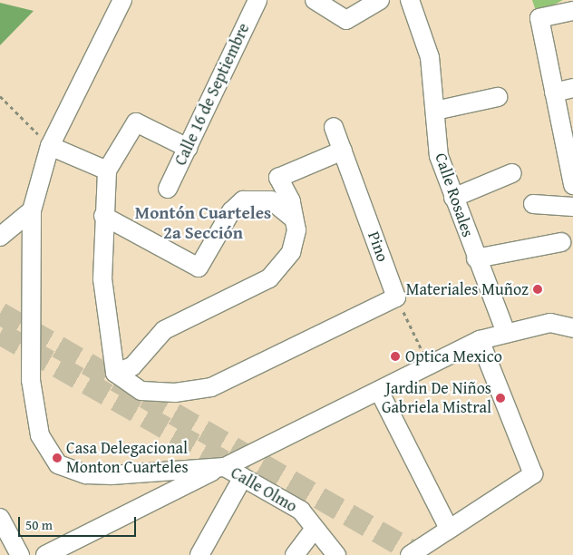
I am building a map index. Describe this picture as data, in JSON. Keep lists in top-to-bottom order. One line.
{"streets":{"street":["Calle 16 de Septiembre","Calle Rosales","Pino","Calle Olmo"]},"districts":["Montón Cuarteles 2a Sección"],"places":["Materiales Muñoz","Optica Mexico","Jardin De Niños Gabriela Mistral","Casa Delegacional Monton Cuarteles"],"scale_bar":"50 m"}
